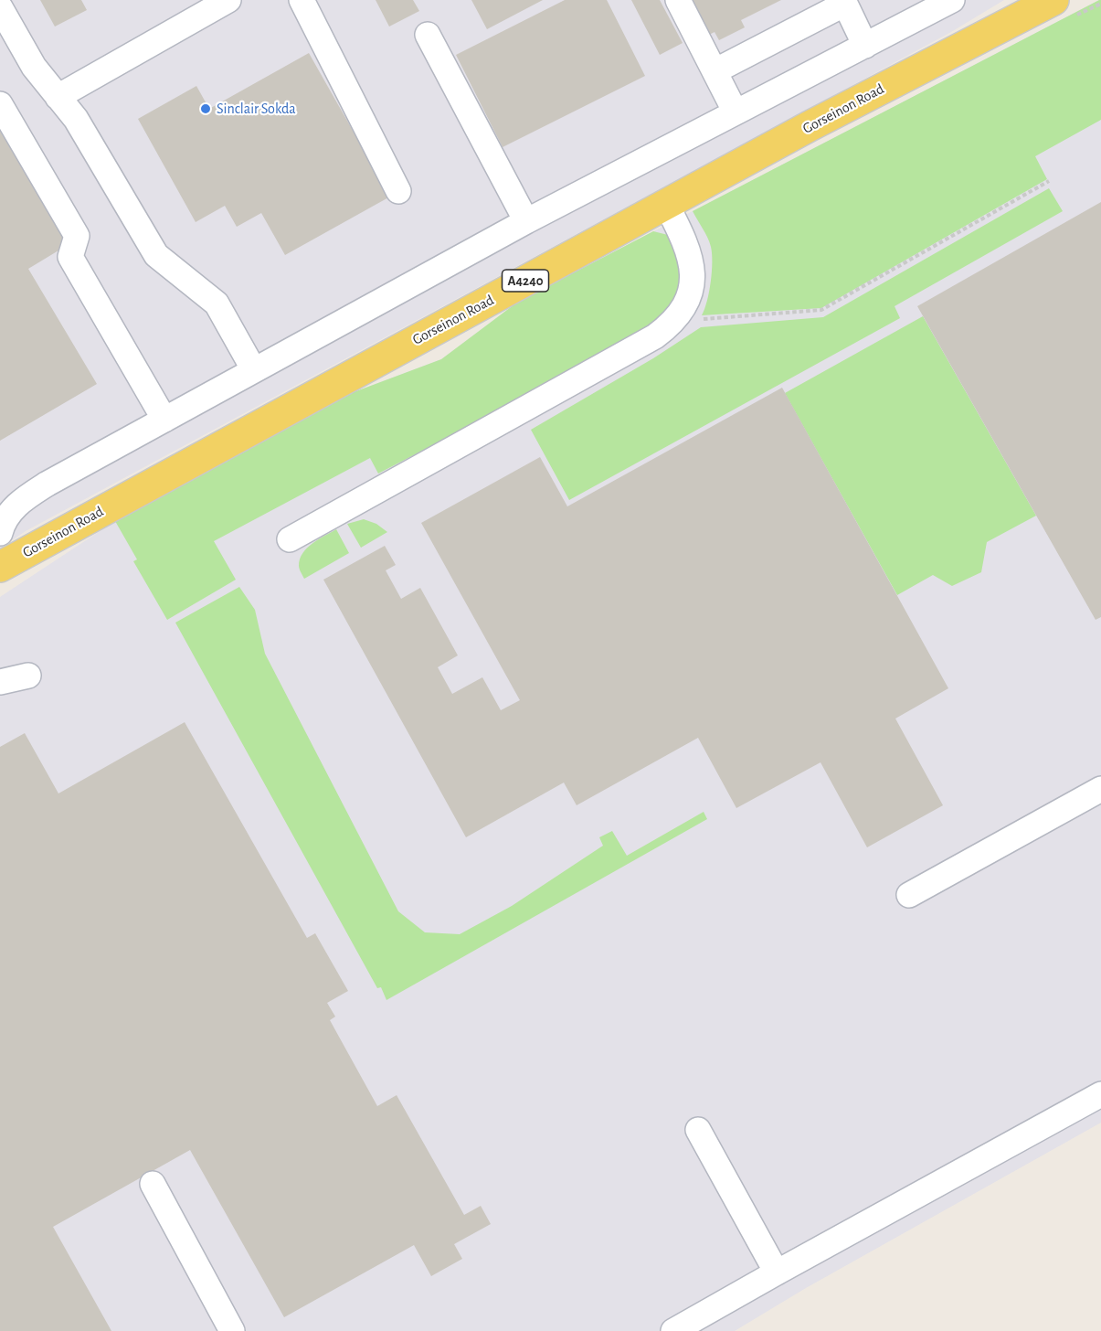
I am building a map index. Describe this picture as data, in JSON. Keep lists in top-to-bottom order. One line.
{"streets":{"main road":["Gorseinon Road","A4240"]},"places":["Sinclair Sokda"]}
